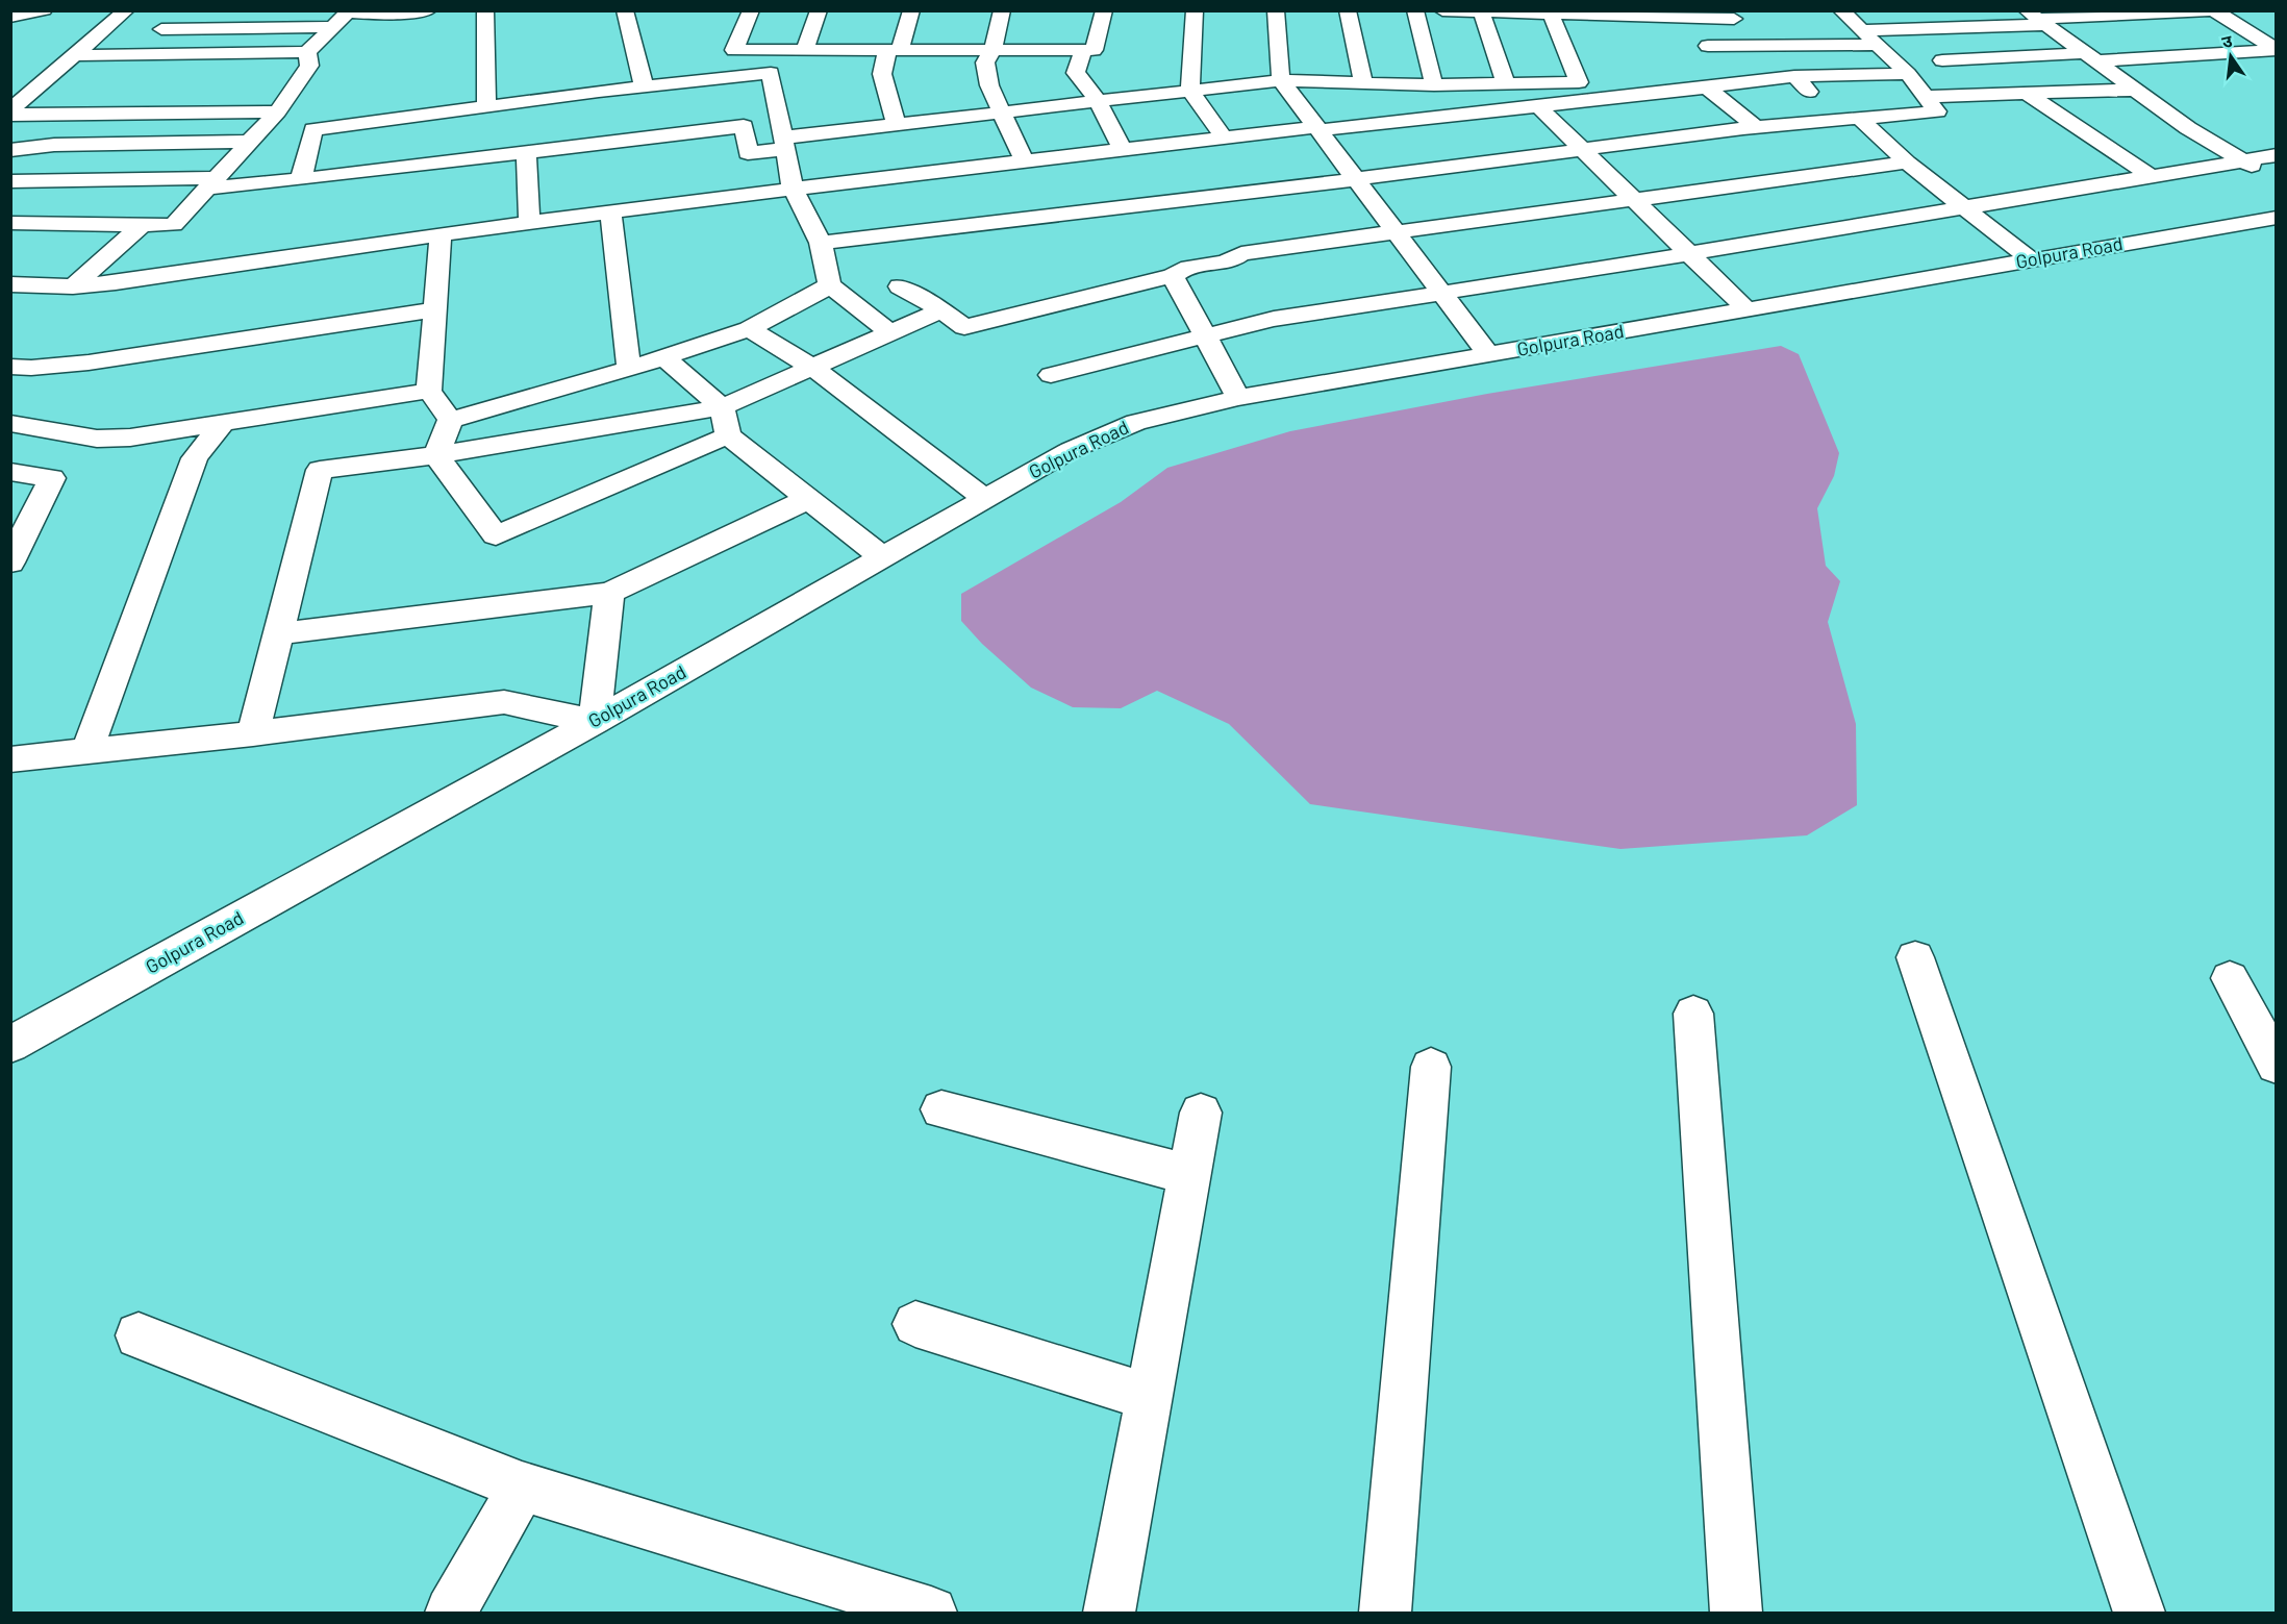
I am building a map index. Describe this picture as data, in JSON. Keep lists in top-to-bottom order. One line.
{"streets":{"street":["Golpura Road"]},"north":"top"}
